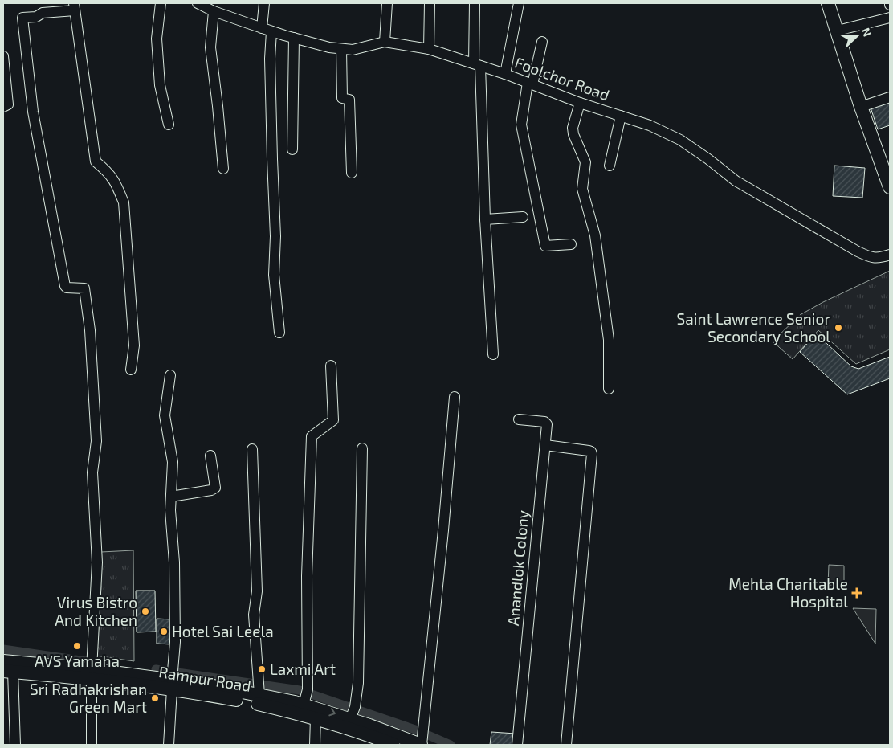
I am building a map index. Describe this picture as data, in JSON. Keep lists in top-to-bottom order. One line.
{"streets":{"main road":["Rampur Road"],"street":["Foolchor Road","Anandlok Colony"]},"places":{"other":["Saint Lawrence Senior Secondary School","Virus Bistro And Kitchen","Hotel Sai Leela","AVS Yamaha","Laxmi Art","Sri Radhakrishan Green Mart"],"health":["Mehta Charitable Hospital"]},"north":"right"}
